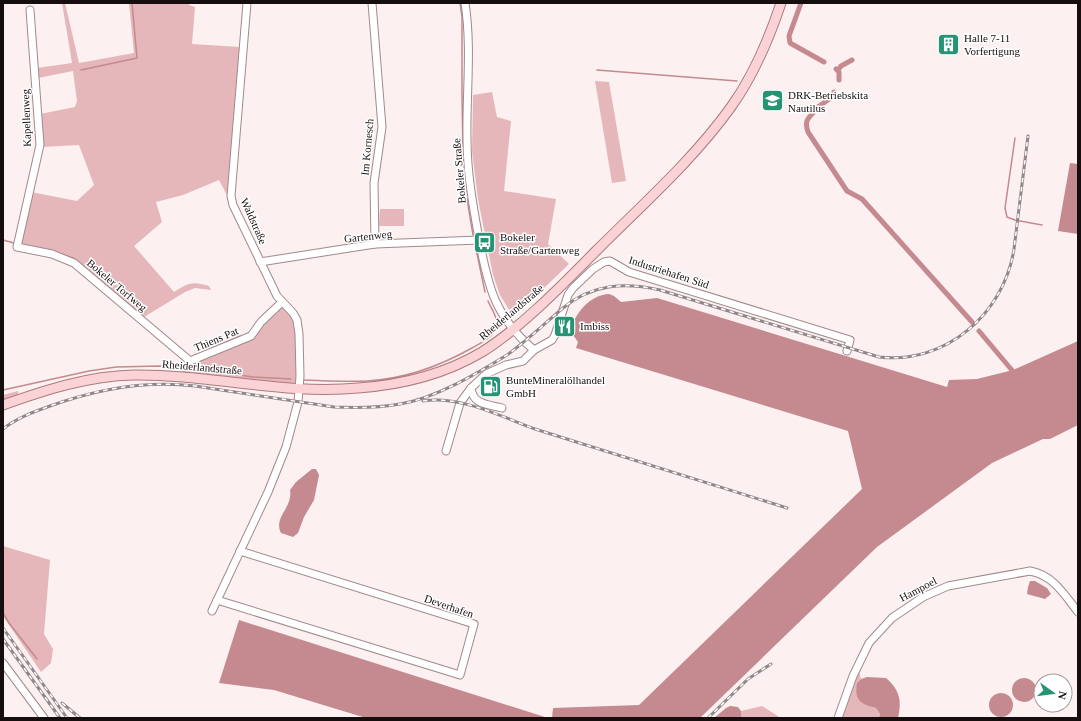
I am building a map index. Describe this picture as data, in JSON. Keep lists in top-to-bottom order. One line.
{"streets":{"main road":["Rheiderlandstraße"],"street":["Kapellenweg","Im Kornesch","Bokeler Straße","Waldstraße","Gartenweg","Industriehafen Süd","Bokeler Torfweg","Thiens Pat","Hampoel","Deverhafen"]},"crossings":[["Kapellenweg","Bokeler Torfweg"],["Im Kornesch","Gartenweg"],["Bokeler Straße","Gartenweg"],["Bokeler Straße","Rheiderlandstraße"],["Waldstraße","Gartenweg"],["Waldstraße","Rheiderlandstraße"],["Waldstraße","Thiens Pat"],["Bokeler Torfweg","Thiens Pat"]],"places":{"building":["Halle 7-11 Vorfertigung"],"school or university":["DRK-Betriebskita Nautilus"],"bus stop":["Bokeler Straße/Gartenweg"],"restaurant":["Imbiss"],"fuel station":["BunteMineralölhandel GmbH"]},"north":"right"}
